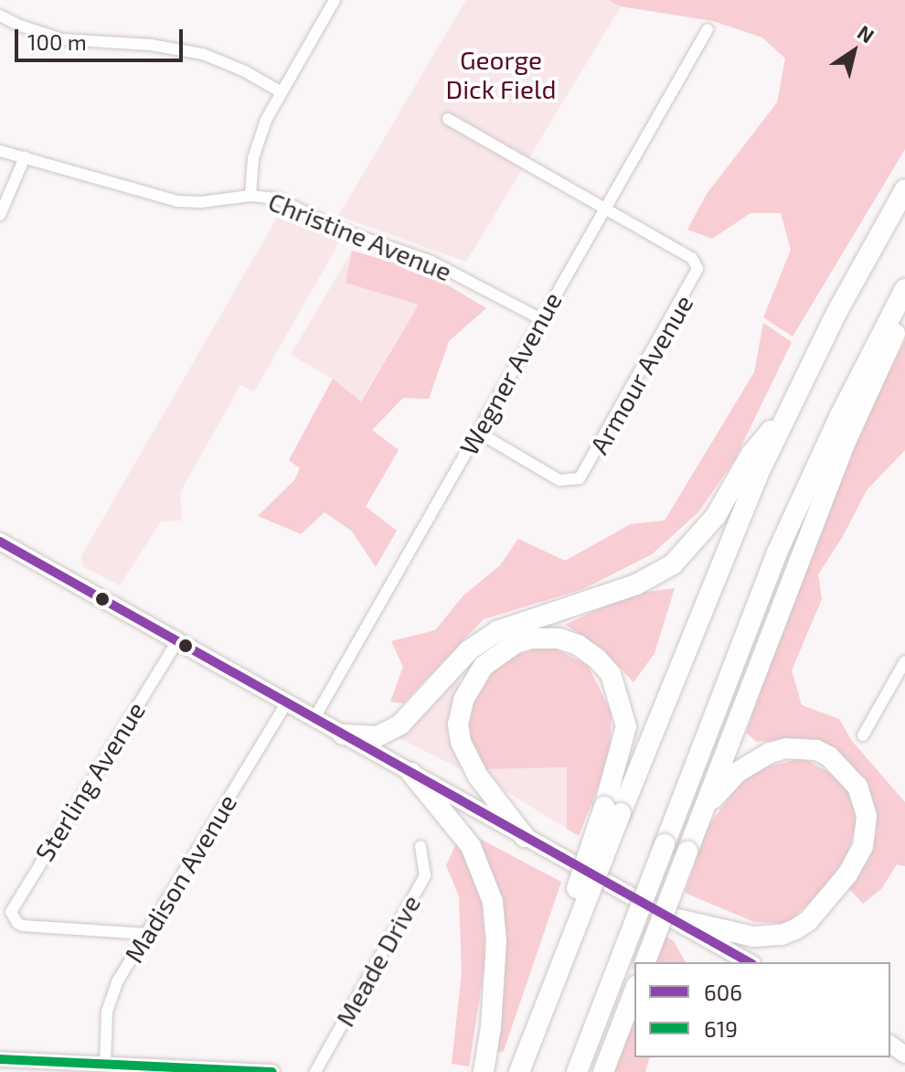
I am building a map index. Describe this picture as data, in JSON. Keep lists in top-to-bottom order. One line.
{"streets":{"street":["Christine Avenue","Wegner Avenue","Armour Avenue","Sterling Avenue","Madison Avenue","Meade Drive"]},"crossings":[["Christine Avenue","Wegner Avenue"],["Wegner Avenue","Armour Avenue"],["Sterling Avenue","Madison Avenue"]],"parks":["George Dick Field"],"lines":["transit line 606","transit line 619"],"legend":["606","619"],"scale_bar":"100 m","north":"top right"}
